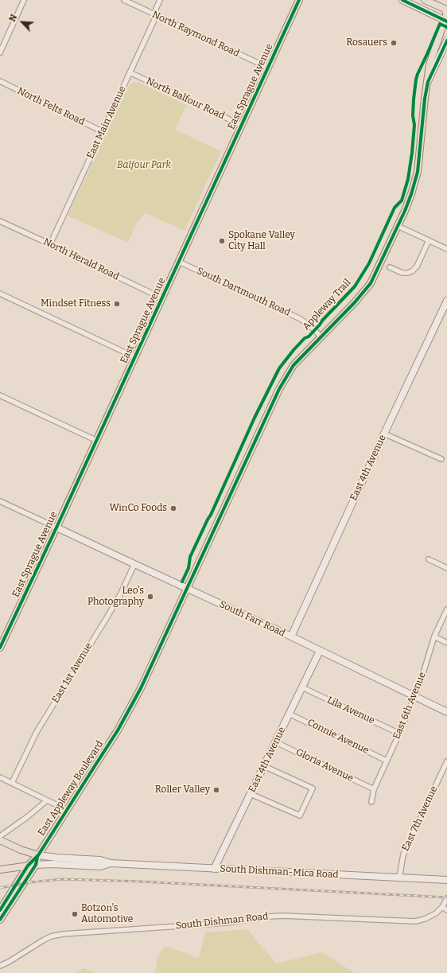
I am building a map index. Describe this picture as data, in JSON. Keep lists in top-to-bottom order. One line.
{"streets":{"main road":["East Sprague Avenue","East Appleway Boulevard"],"street":["North Raymond Road","North Balfour Road","North Felts Road","East Main Avenue","North Herald Road","South Dartmouth Road","East 4th Avenue","South Farr Road","East 1st Avenue","East 6th Avenue","Lila Avenue","Connie Avenue","Gloria Avenue","East 7th Avenue","South Dishman-Mica Road","South Dishman Road"],"cycle path":["Appleway Trail"]},"crossings":[["North Raymond Road","East Sprague Avenue"],["North Raymond Road","East Main Avenue"],["East Sprague Avenue","North Balfour Road"],["East Sprague Avenue","North Herald Road"],["East Sprague Avenue","South Dartmouth Road"],["East Sprague Avenue","South Farr Road"],["North Balfour Road","East Main Avenue"],["North Felts Road","East Main Avenue"],["East Main Avenue","North Herald Road"],["South Dartmouth Road","East Appleway Boulevard"],["East 4th Avenue","South Farr Road"],["East 4th Avenue","Lila Avenue"],["East 4th Avenue","Connie Avenue"],["East 4th Avenue","Gloria Avenue"],["East 4th Avenue","South Dishman-Mica Road"],["South Farr Road","East 1st Avenue"],["South Farr Road","East 6th Avenue"],["South Farr Road","East Appleway Boulevard"],["East 6th Avenue","Lila Avenue"],["East 6th Avenue","Connie Avenue"],["East 6th Avenue","Gloria Avenue"],["East Appleway Boulevard","South Dishman-Mica Road"],["East 7th Avenue","South Dishman-Mica Road"]],"parks":["Balfour Park"],"places":["Rosauers","Spokane Valley City Hall","Mindset Fitness","WinCo Foods","Leo's Photography","Roller Valley","Botzon's Automotive"],"north":"top left"}
